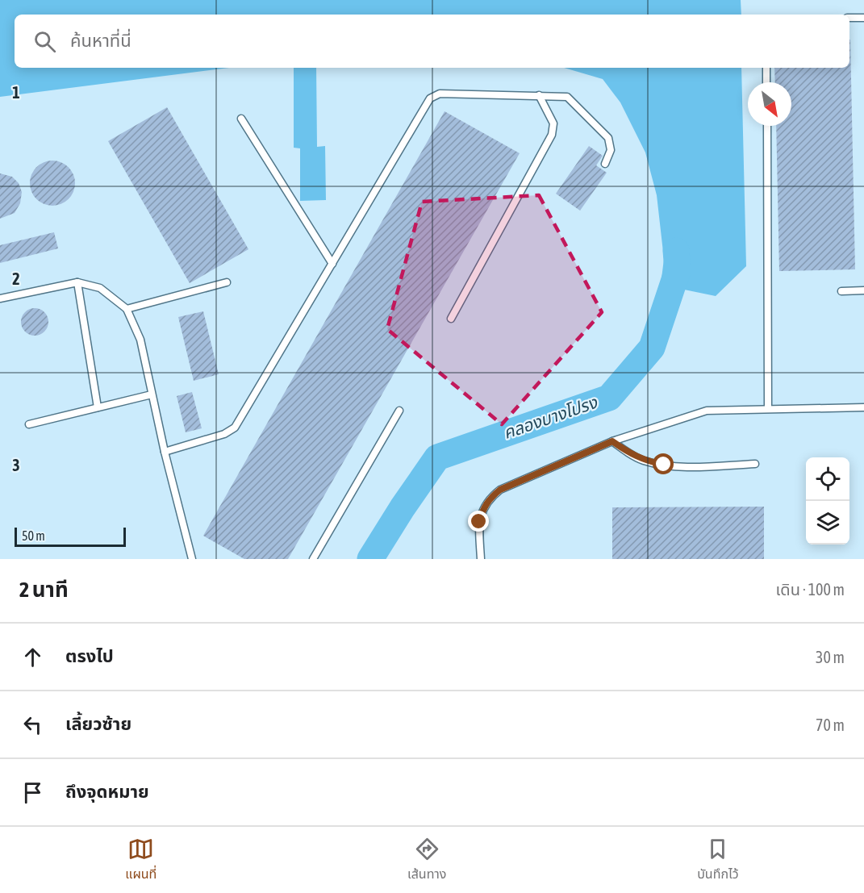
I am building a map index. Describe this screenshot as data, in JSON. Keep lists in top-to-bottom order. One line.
{"water":["คลองบางโปรง"],"scale_bar":"50 m","north":"bottom right","page":{"search":"ค้นหาที่นี่","scale":"50 m","heading":["2 นาที","เดิน · 100 m"],"list":[["ตรงไป","30 m"],["เลี้ยวซ้าย","70 m"],"ถึงจุดหมาย"],"nav":["แผนที่","เส้นทาง","บันทึกไว้"]},"grid":{"rows":["1","2","3"]}}
